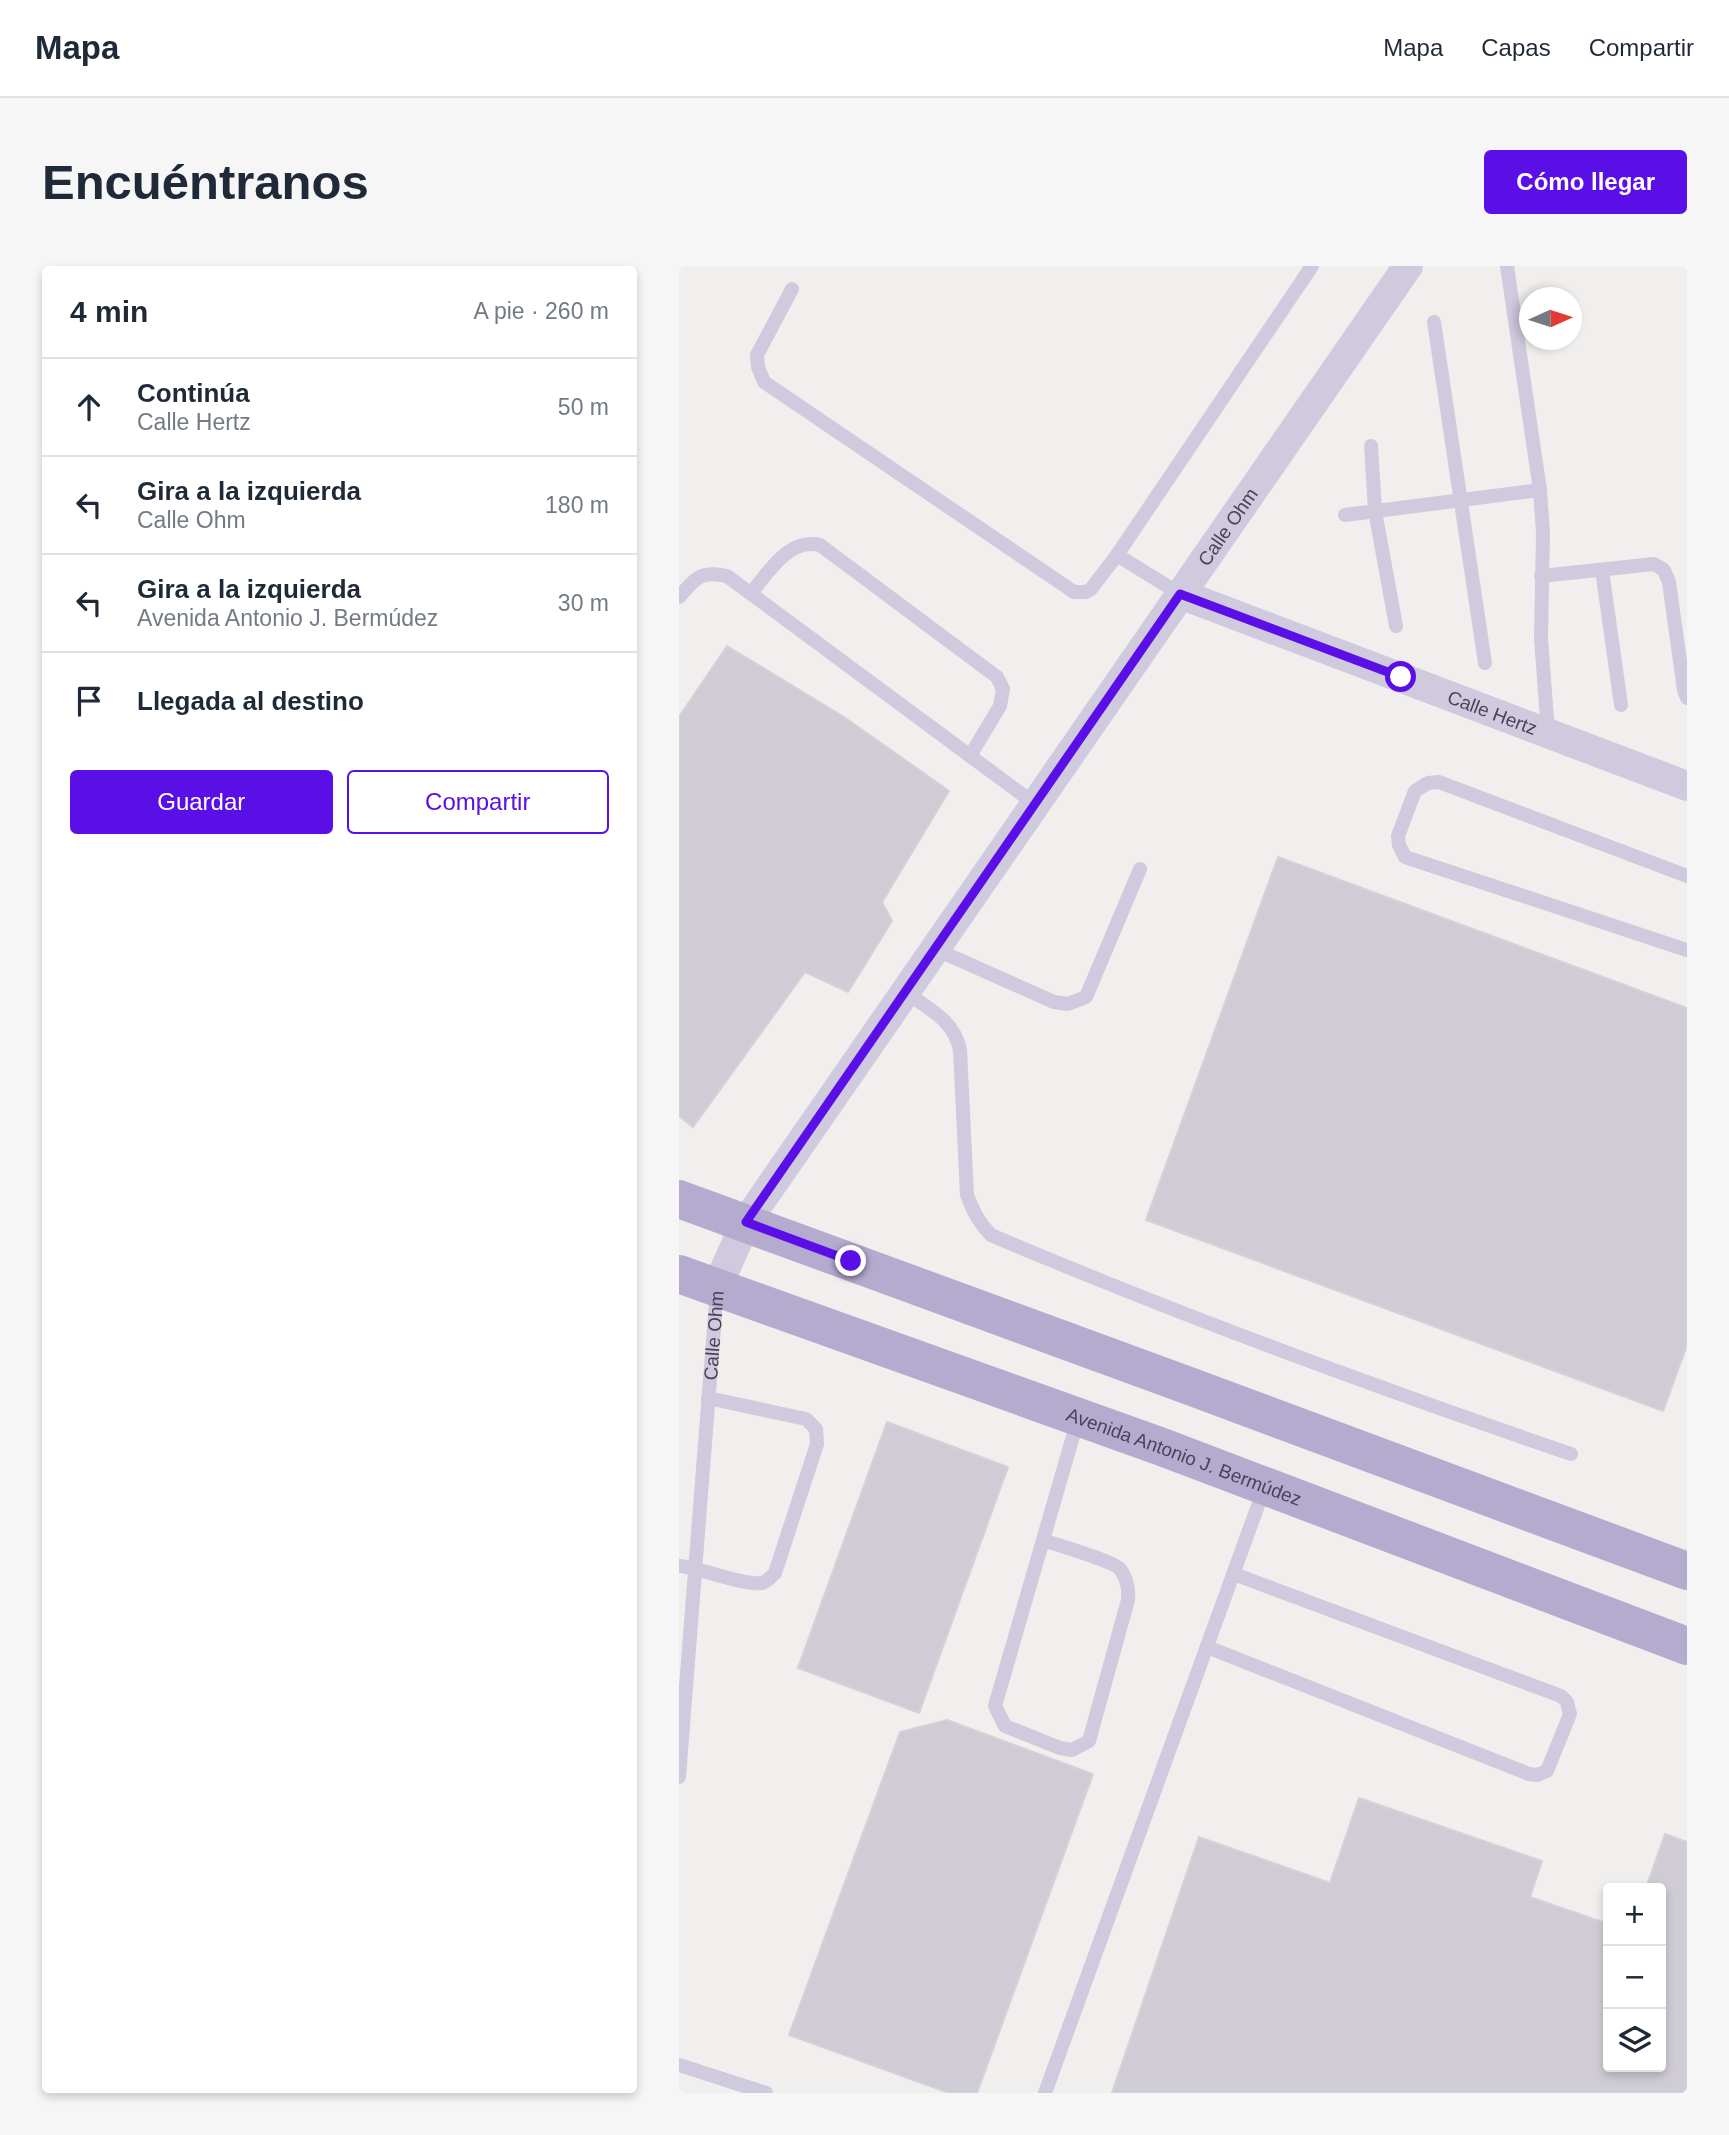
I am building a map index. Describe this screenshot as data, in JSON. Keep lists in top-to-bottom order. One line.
{"streets":{"main road":["Avenida Antonio J. Bermúdez"],"street":["Calle Ohm","Calle Hertz"]},"crossings":[["Calle Ohm","Calle Hertz"],["Calle Ohm","Avenida Antonio J. Bermúdez"]],"north":"right","page":{"header":"Mapa","nav":["Mapa","Capas","Compartir"],"buttons":["Cómo llegar",["Guardar","Compartir"]],"title":"Encuéntranos","heading":["4 min","A pie · 260 m"],"list":[["Continúa","Calle Hertz","50 m"],["Gira a la izquierda","Calle Ohm","180 m"],["Gira a la izquierda","Avenida Antonio J. Bermúdez","30 m"],"Llegada al destino"],"map_buttons":["+","−"]}}
